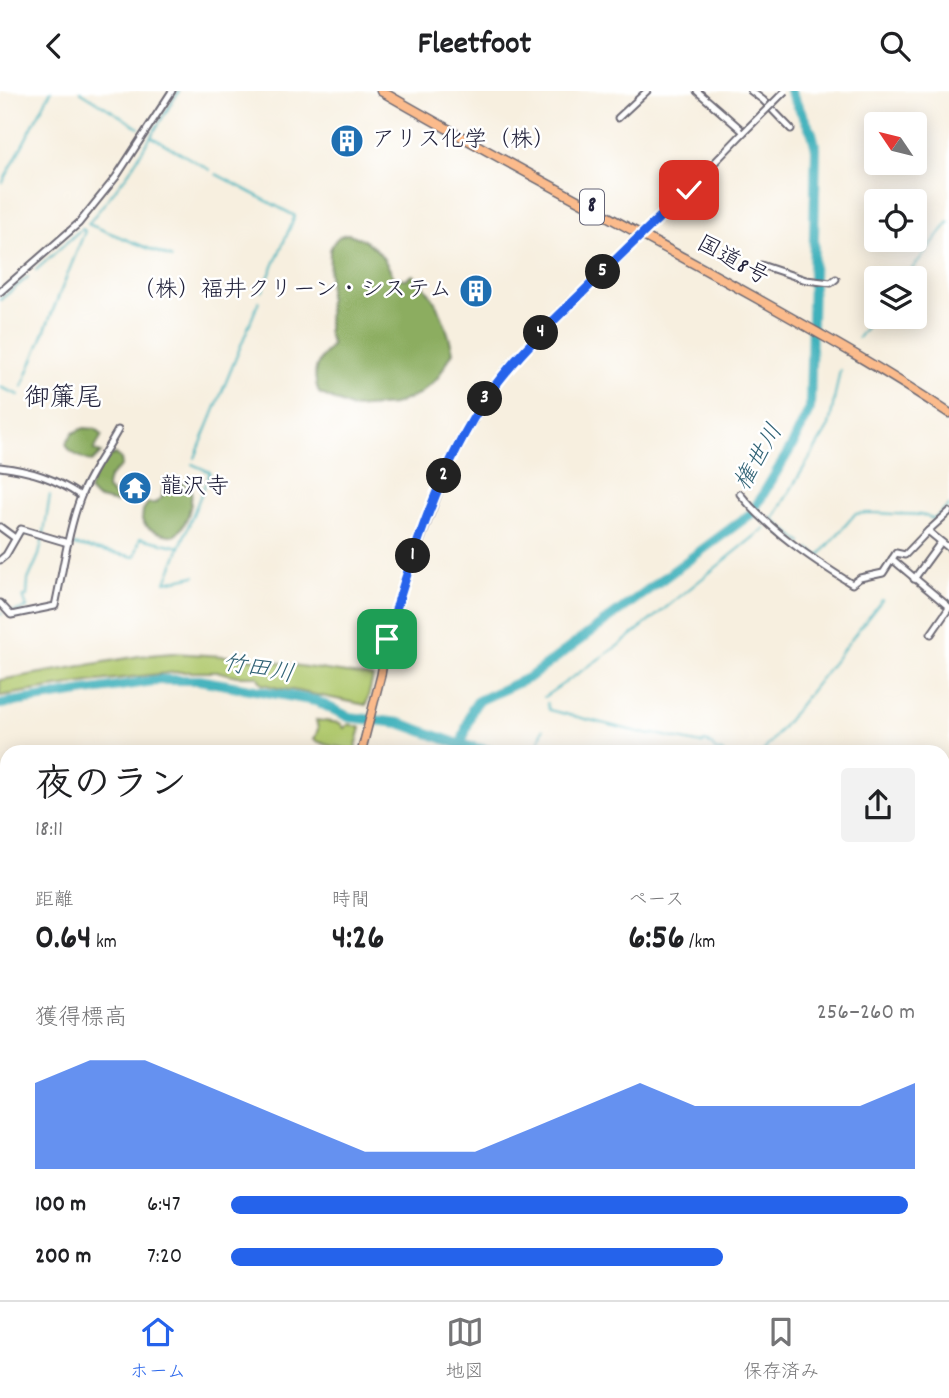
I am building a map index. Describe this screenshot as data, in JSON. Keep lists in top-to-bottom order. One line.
{"streets":{"highway":["8","国道8号"]},"districts":["御簾尾"],"water":["権世川","竹田川"],"places":{"building":["アリス化学（株）","（株）福井クリーン・システム"],"temple":["龍沢寺"]},"north":"top left","page":{"header":"Fleetfoot","pins":["5","4","3","2","1"],"heading":["夜のラン","18:11"],"stats":[["距離","0.64 km"],["時間","4:26"],["ペース","6:56 /km"]],"chart":["獲得標高","256–260 m"],"list":[{"name":"100 m","note":"6:47"},{"name":"200 m","note":"7:20"}],"tabs":["ホーム","地図","保存済み"]}}
